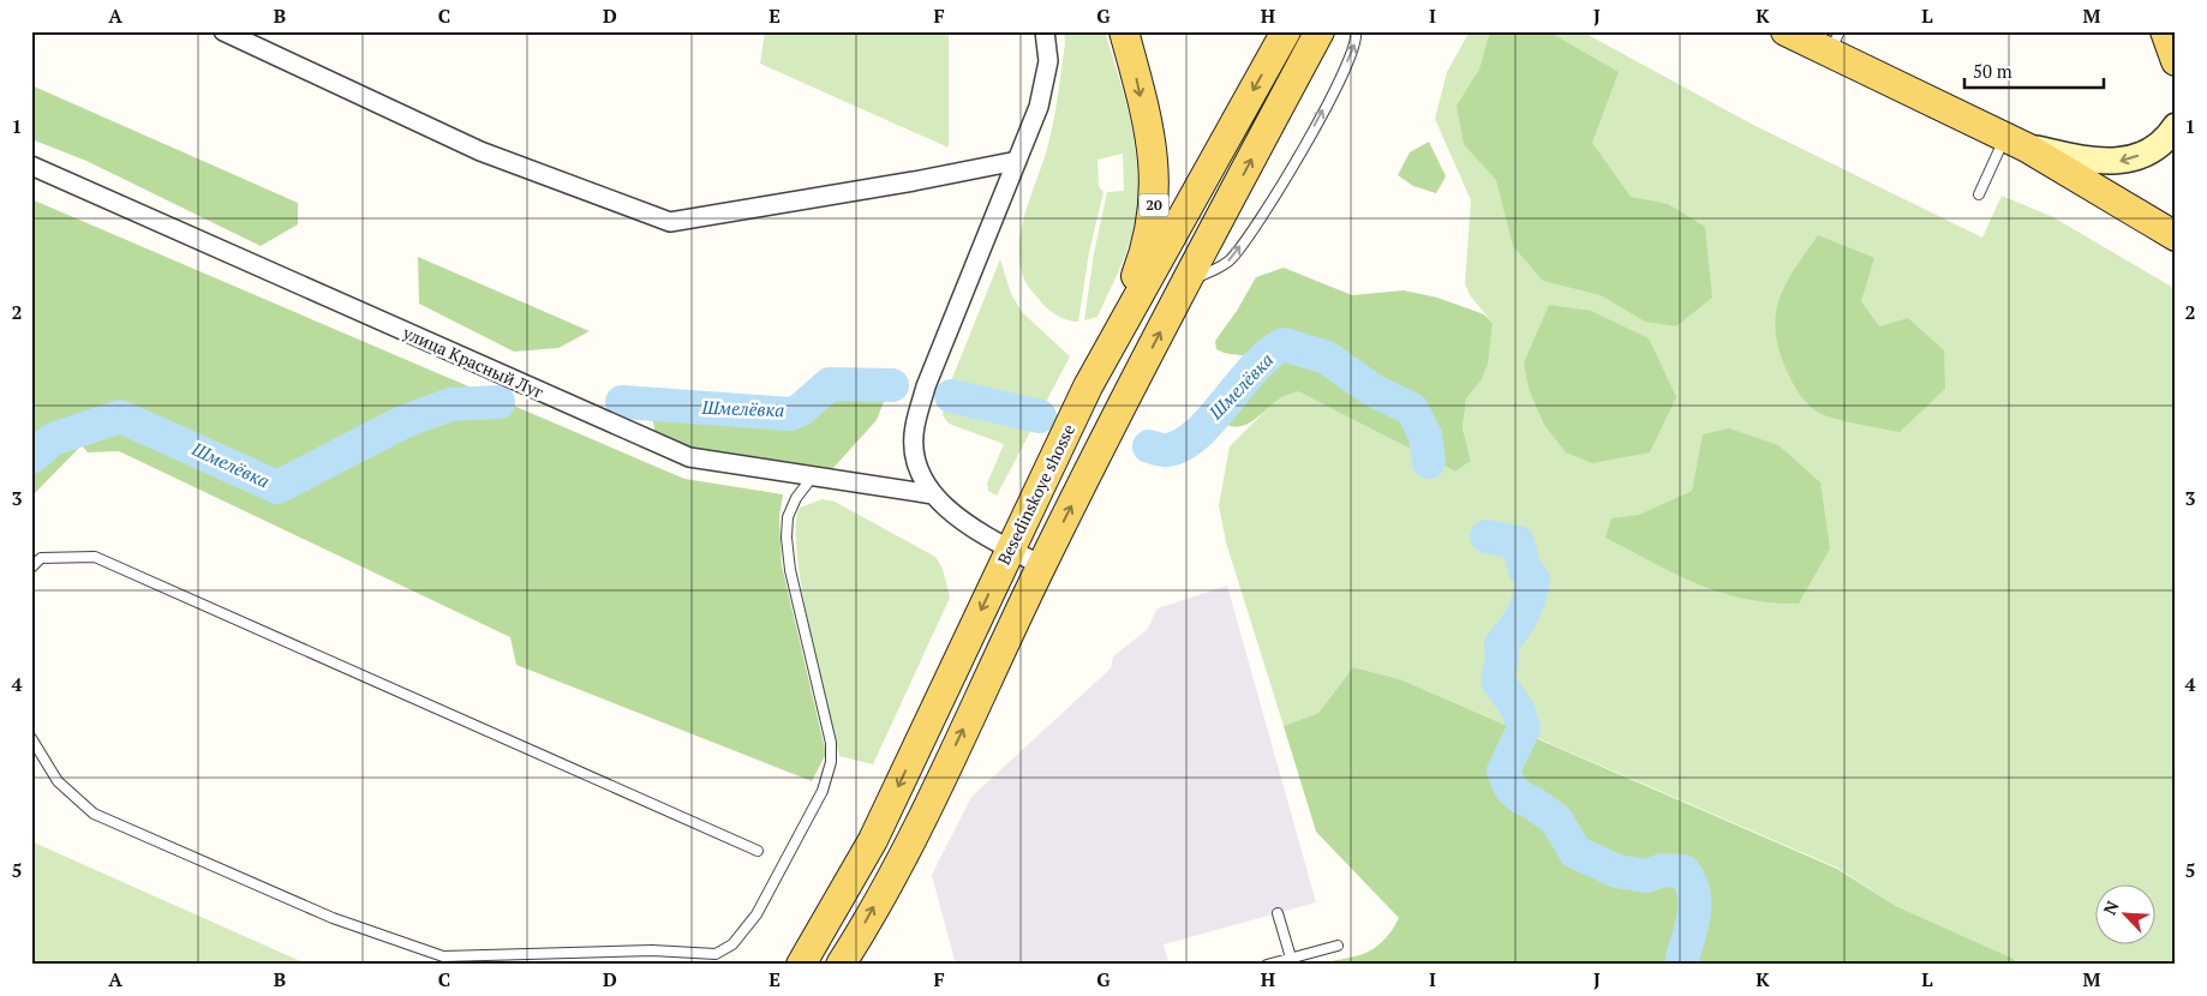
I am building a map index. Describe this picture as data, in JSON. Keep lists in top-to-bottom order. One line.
{"streets":{"main road":["20","Besedinskoye shosse"],"street":["улица Красный Луг"]},"crossings":[["20","Besedinskoye shosse"]],"water":["Шмелёвка"],"scale_bar":"50 m","north":"top left","grid":{"columns":["A","B","C","D","E","F","G","H","I","J","K","L","M"],"rows":["1","2","3","4","5"]}}
